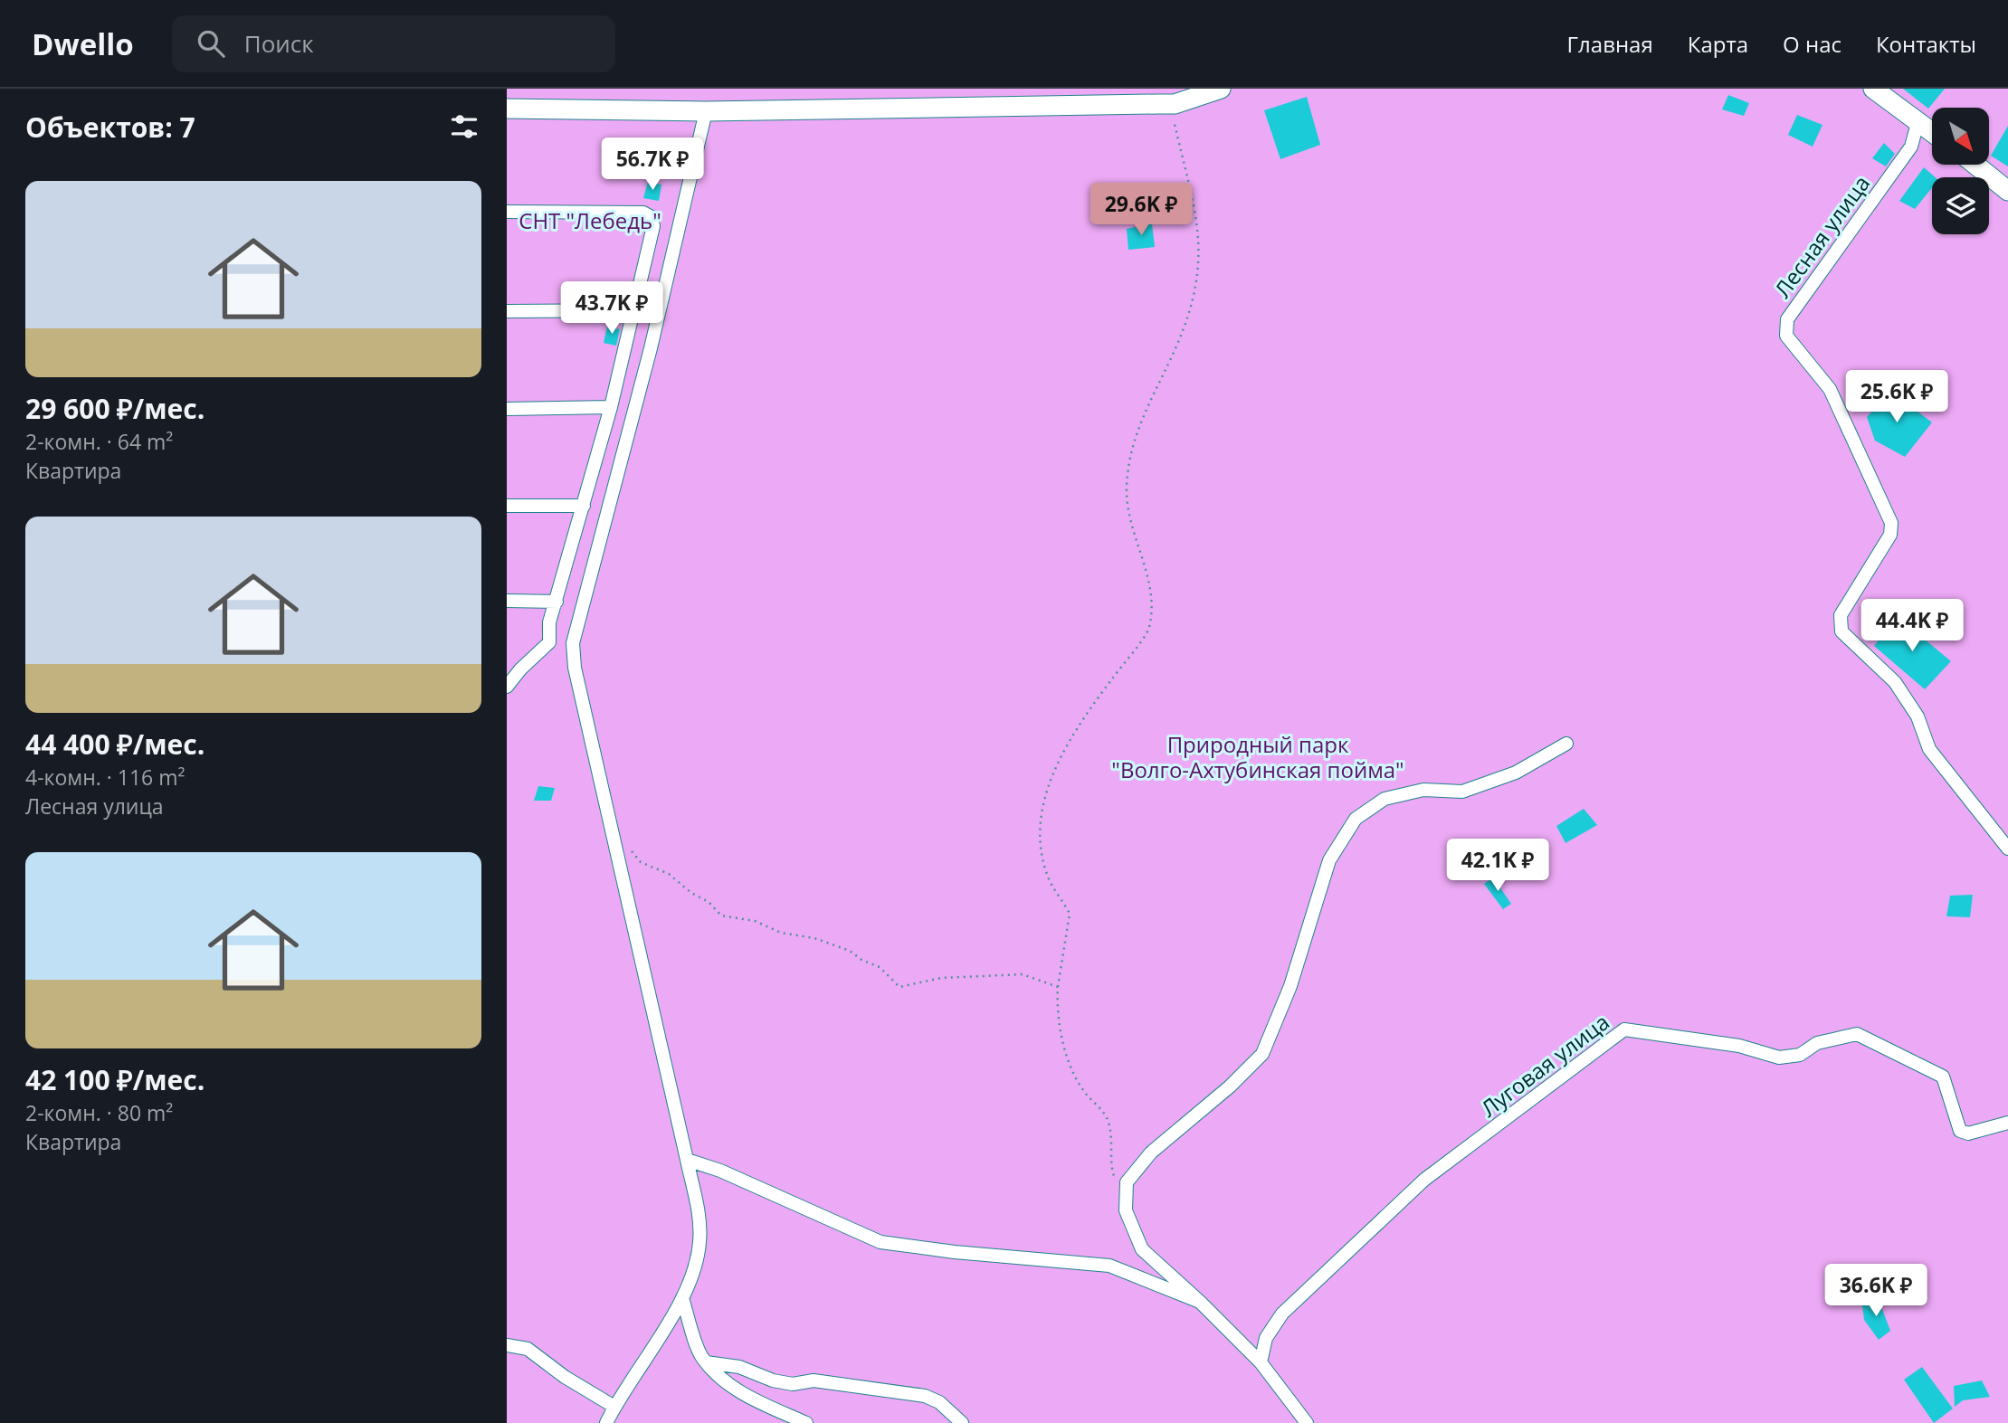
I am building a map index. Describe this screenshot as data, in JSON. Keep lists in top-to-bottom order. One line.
{"streets":{"street":["Лесная улица","Луговая улица"]},"parks":["СНТ \"Лебедь\"","Природный парк \"Волго-Ахтубинская пойма\""],"north":"bottom right","page":{"header":"Dwello","search":"Поиск","nav":["Главная","Карта","О нас","Контакты"],"heading":"Объектов: 7","price":["56.7K ₽","29.6K ₽","43.7K ₽","25.6K ₽","44.4K ₽","42.1K ₽","36.6K ₽"],"list":[{"name":"29 600 ₽/мес.","note":"2-комн. · 64 m² · Квартира"},{"name":"44 400 ₽/мес.","note":"4-комн. · 116 m² · Лесная улица"},{"name":"42 100 ₽/мес.","note":"2-комн. · 80 m² · Квартира"}]}}
